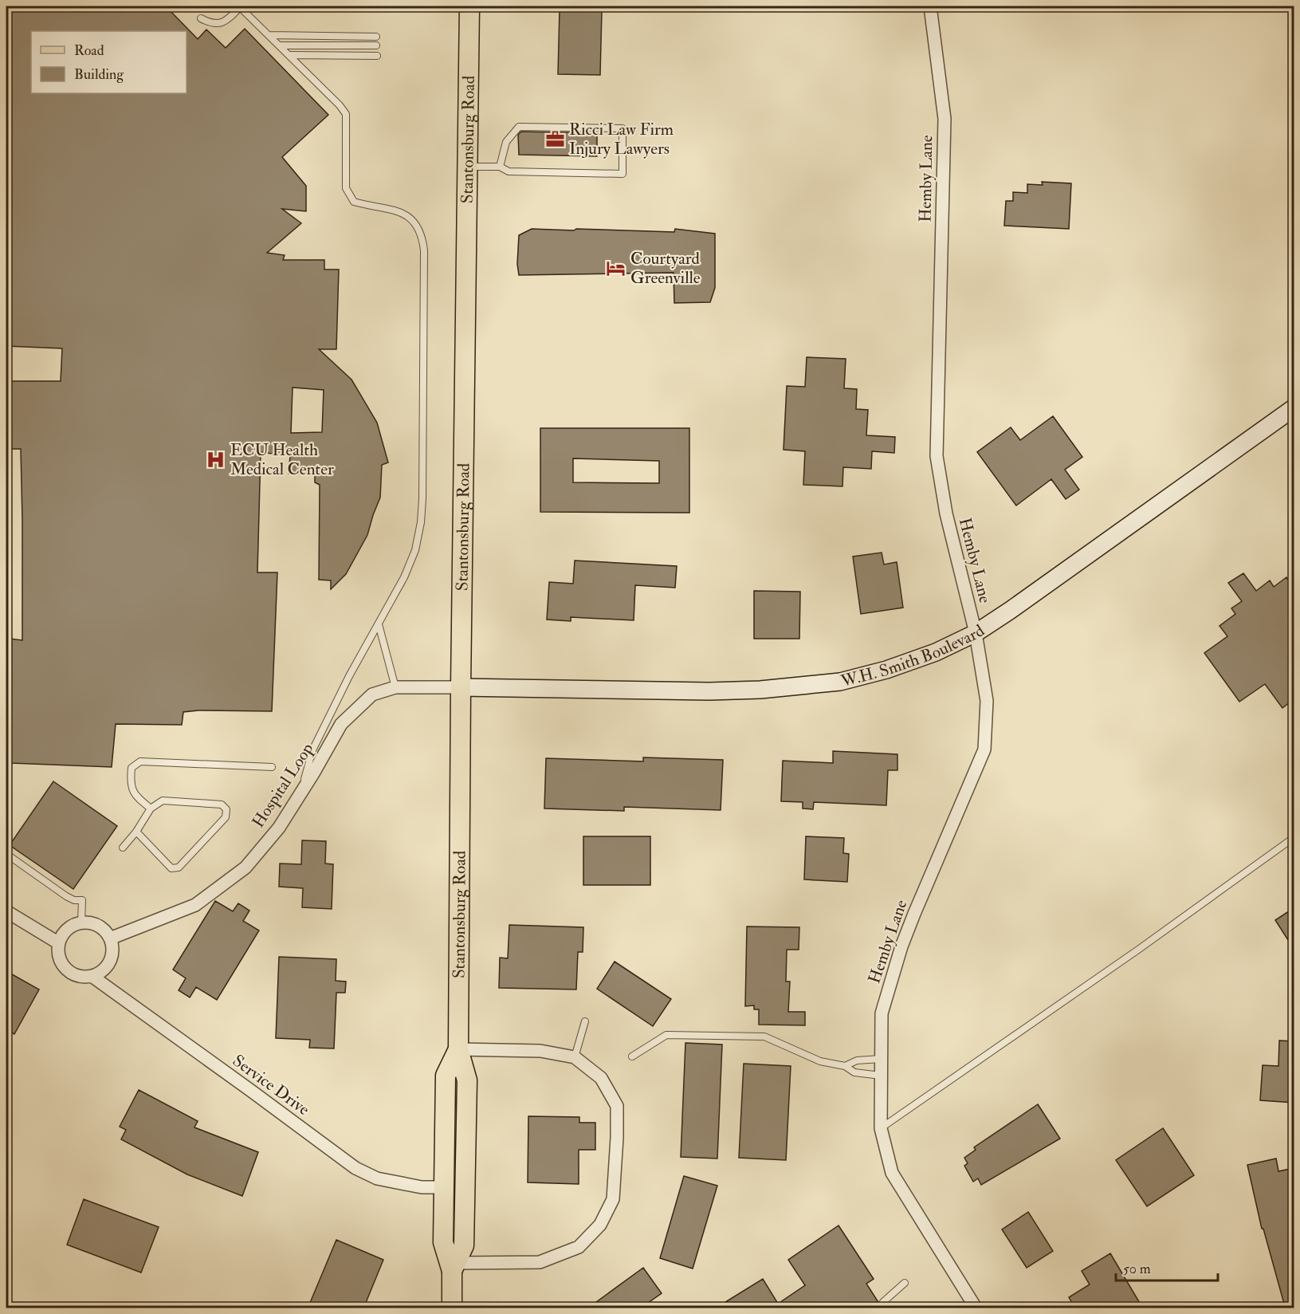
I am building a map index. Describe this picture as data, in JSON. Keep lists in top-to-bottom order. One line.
{"streets":{"main road":["Stantonsburg Road"],"street":["Hemby Lane","W.H. Smith Boulevard","Hospital Loop","Service Drive"]},"crossings":[["Stantonsburg Road","W.H. Smith Boulevard"],["Stantonsburg Road","Hospital Loop"],["Stantonsburg Road","Service Drive"],["Hemby Lane","W.H. Smith Boulevard"],["W.H. Smith Boulevard","Hospital Loop"],["Hospital Loop","Service Drive"]],"places":{"office":["Ricci Law Firm Injury Lawyers"],"hotel":["Courtyard Greenville"],"hospital":["ECU Health Medical Center"]},"legend":["Road","Building"],"scale_bar":"50 m"}
